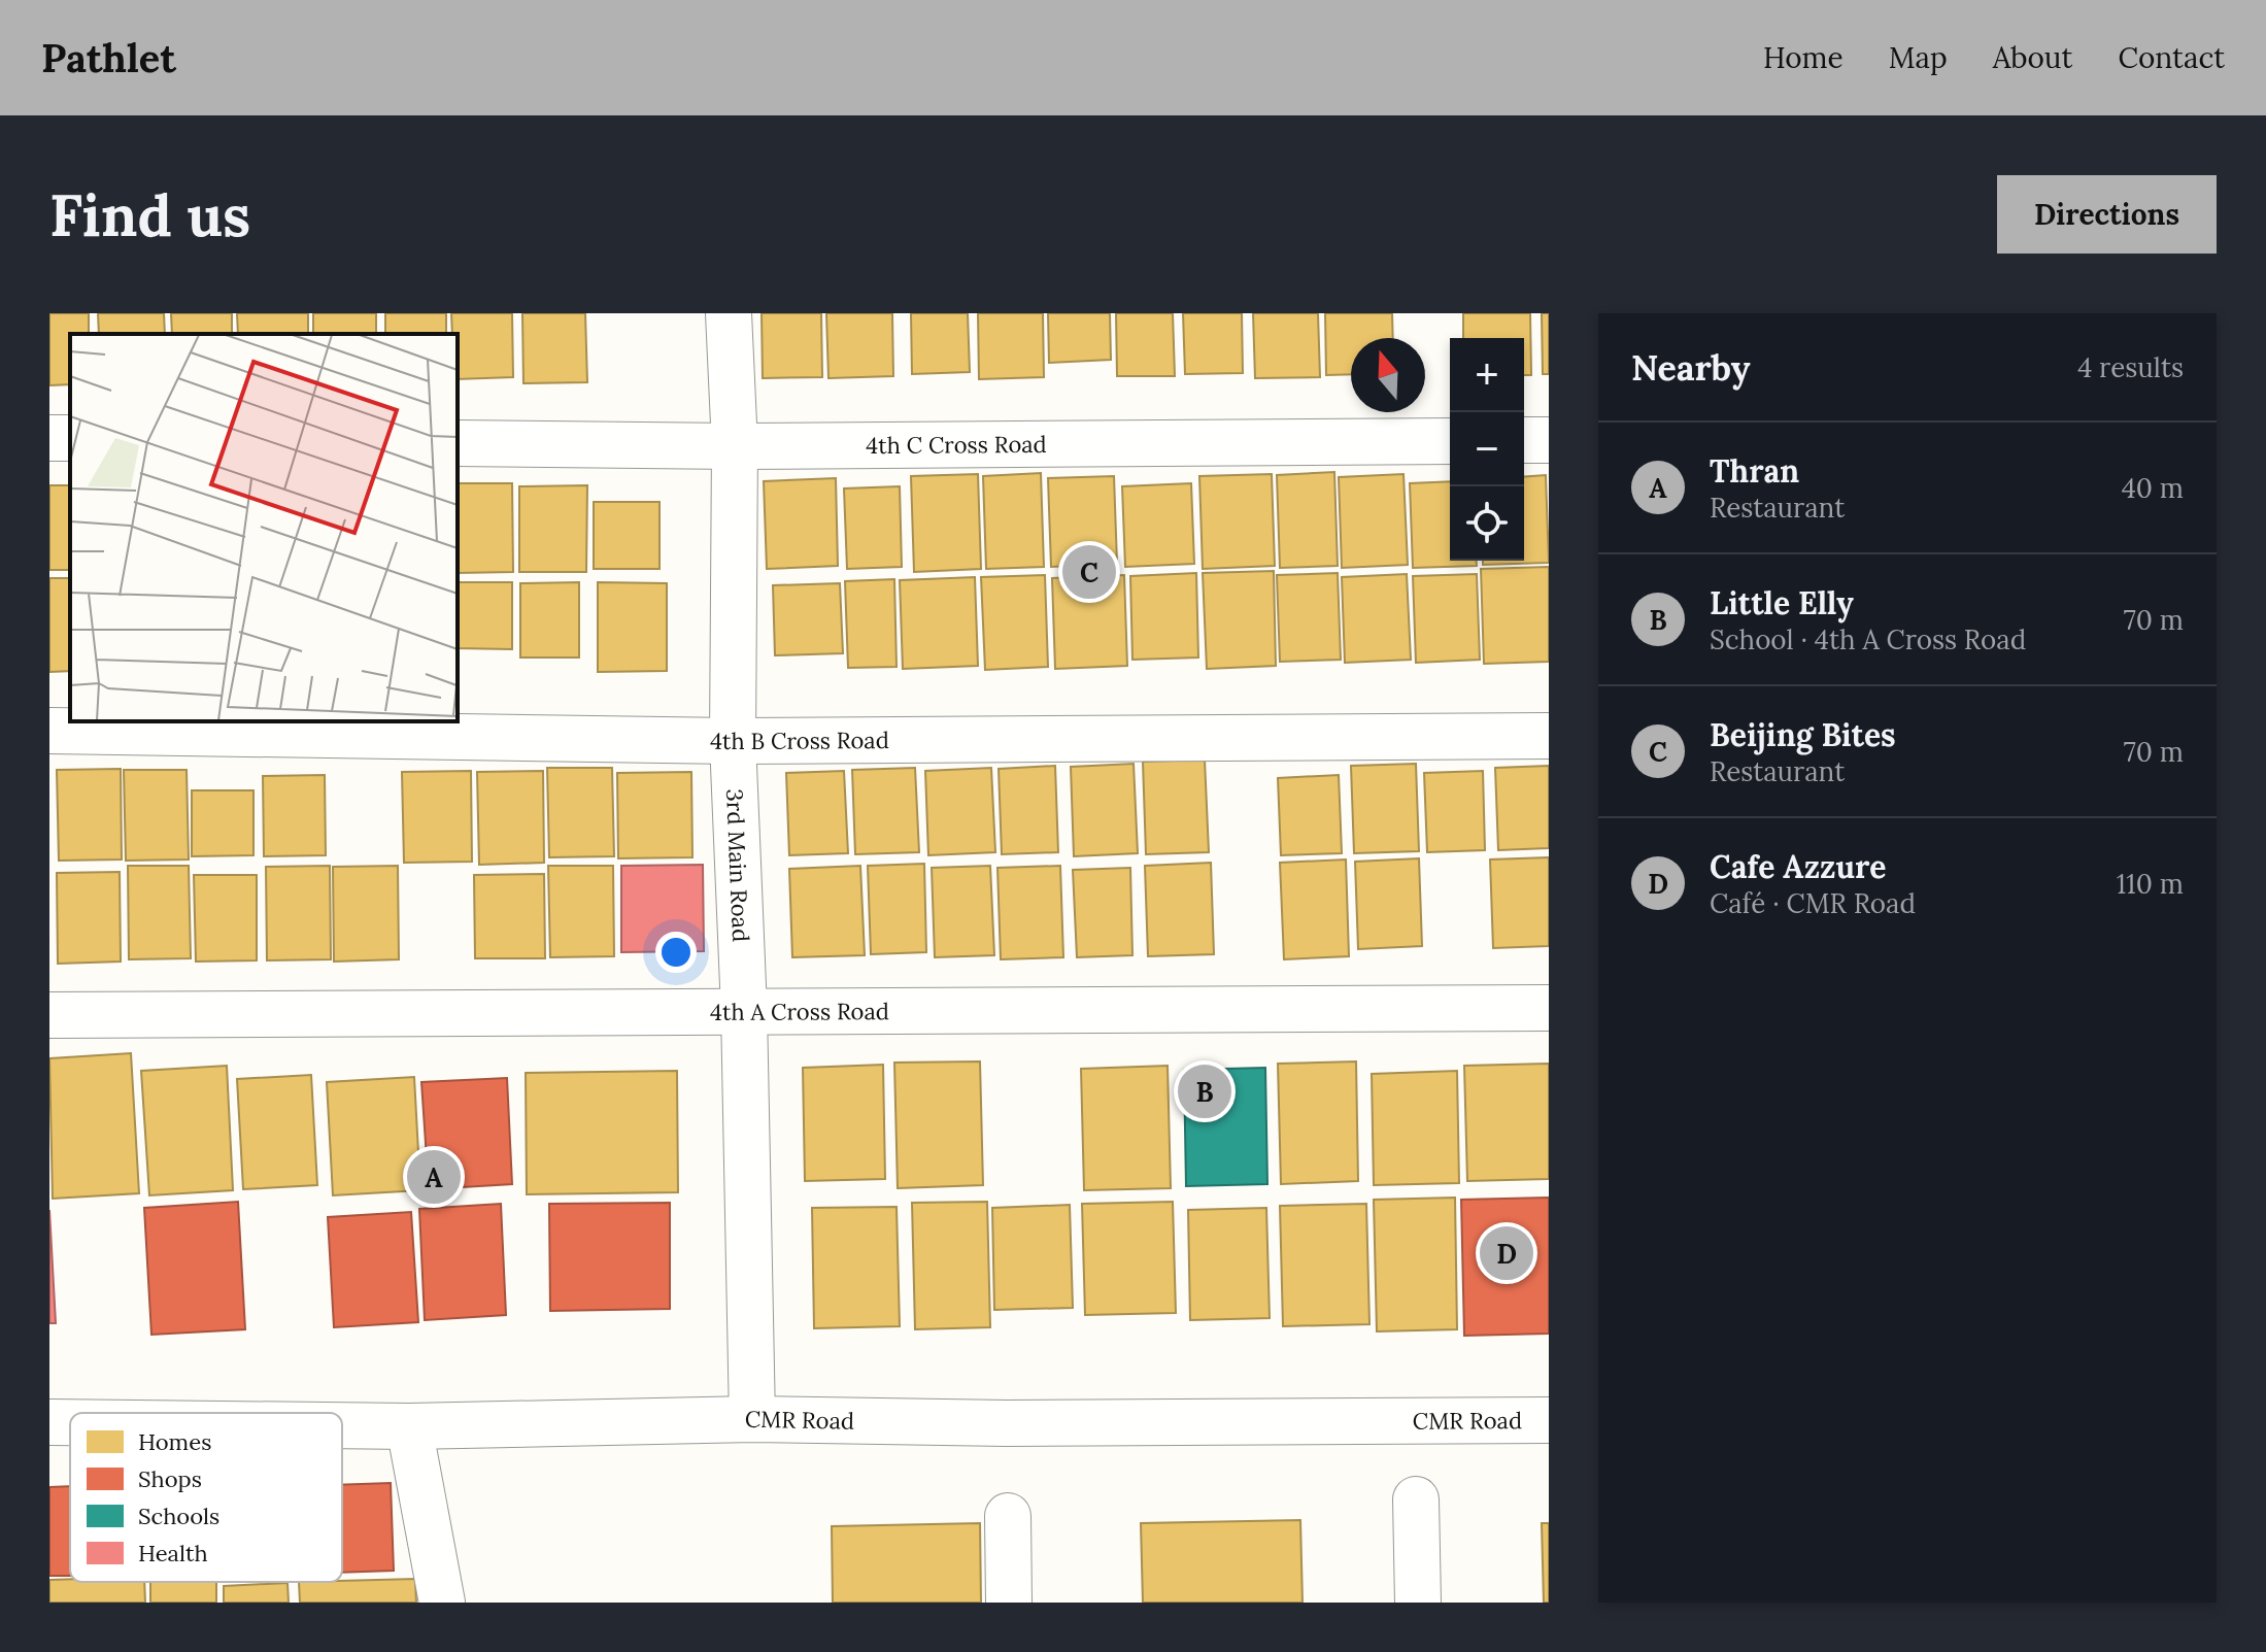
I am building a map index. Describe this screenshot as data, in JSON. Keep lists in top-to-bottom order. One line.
{"streets":{"street":["4th C Cross Road","4th B Cross Road","3rd Main Road","4th A Cross Road","CMR Road"]},"crossings":[["4th C Cross Road","3rd Main Road"],["4th B Cross Road","3rd Main Road"],["3rd Main Road","4th A Cross Road"],["3rd Main Road","CMR Road"]],"legend":["Homes","Shops","Schools","Health"],"north":"top","page":{"header":"Pathlet","nav":["Home","Map","About","Contact"],"buttons":"Directions","title":"Find us","heading":["Nearby","4 results"],"map_buttons":["+","−"],"list":[{"mark":"A","name":"Thran","note":"Restaurant","value":"40 m"},{"mark":"B","name":"Little Elly","note":"School · 4th A Cross Road","value":"70 m"},{"mark":"C","name":"Beijing Bites","note":"Restaurant","value":"70 m"},{"mark":"D","name":"Cafe Azzure","note":"Café · CMR Road","value":"110 m"}],"pins":["C","B","A","D"]}}
